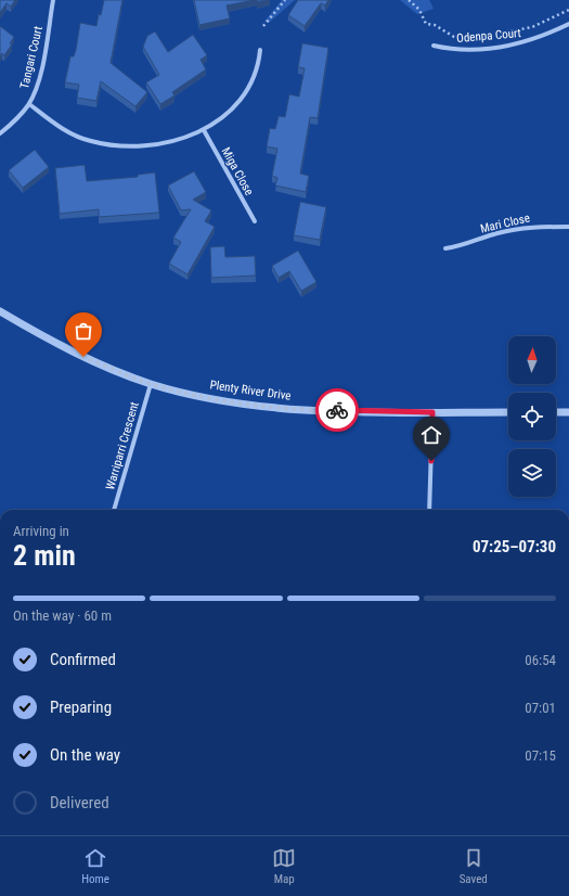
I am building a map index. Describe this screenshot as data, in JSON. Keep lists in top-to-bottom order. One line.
{"streets":{"street":["Odenpa Court","Tangari Court","Miga Close","Mari Close","Plenty River Drive","Warriparri Crescent"]},"crossings":[["Plenty River Drive","Warriparri Crescent"]],"north":"top","page":{"heading":["2 min","Arriving in","07:25–07:30"],"bar":"On the way · 60 m","list":[["Confirmed","06:54"],["Preparing","07:01"],["On the way","07:15"],"Delivered"],"tabs":["Home","Map","Saved"]}}
